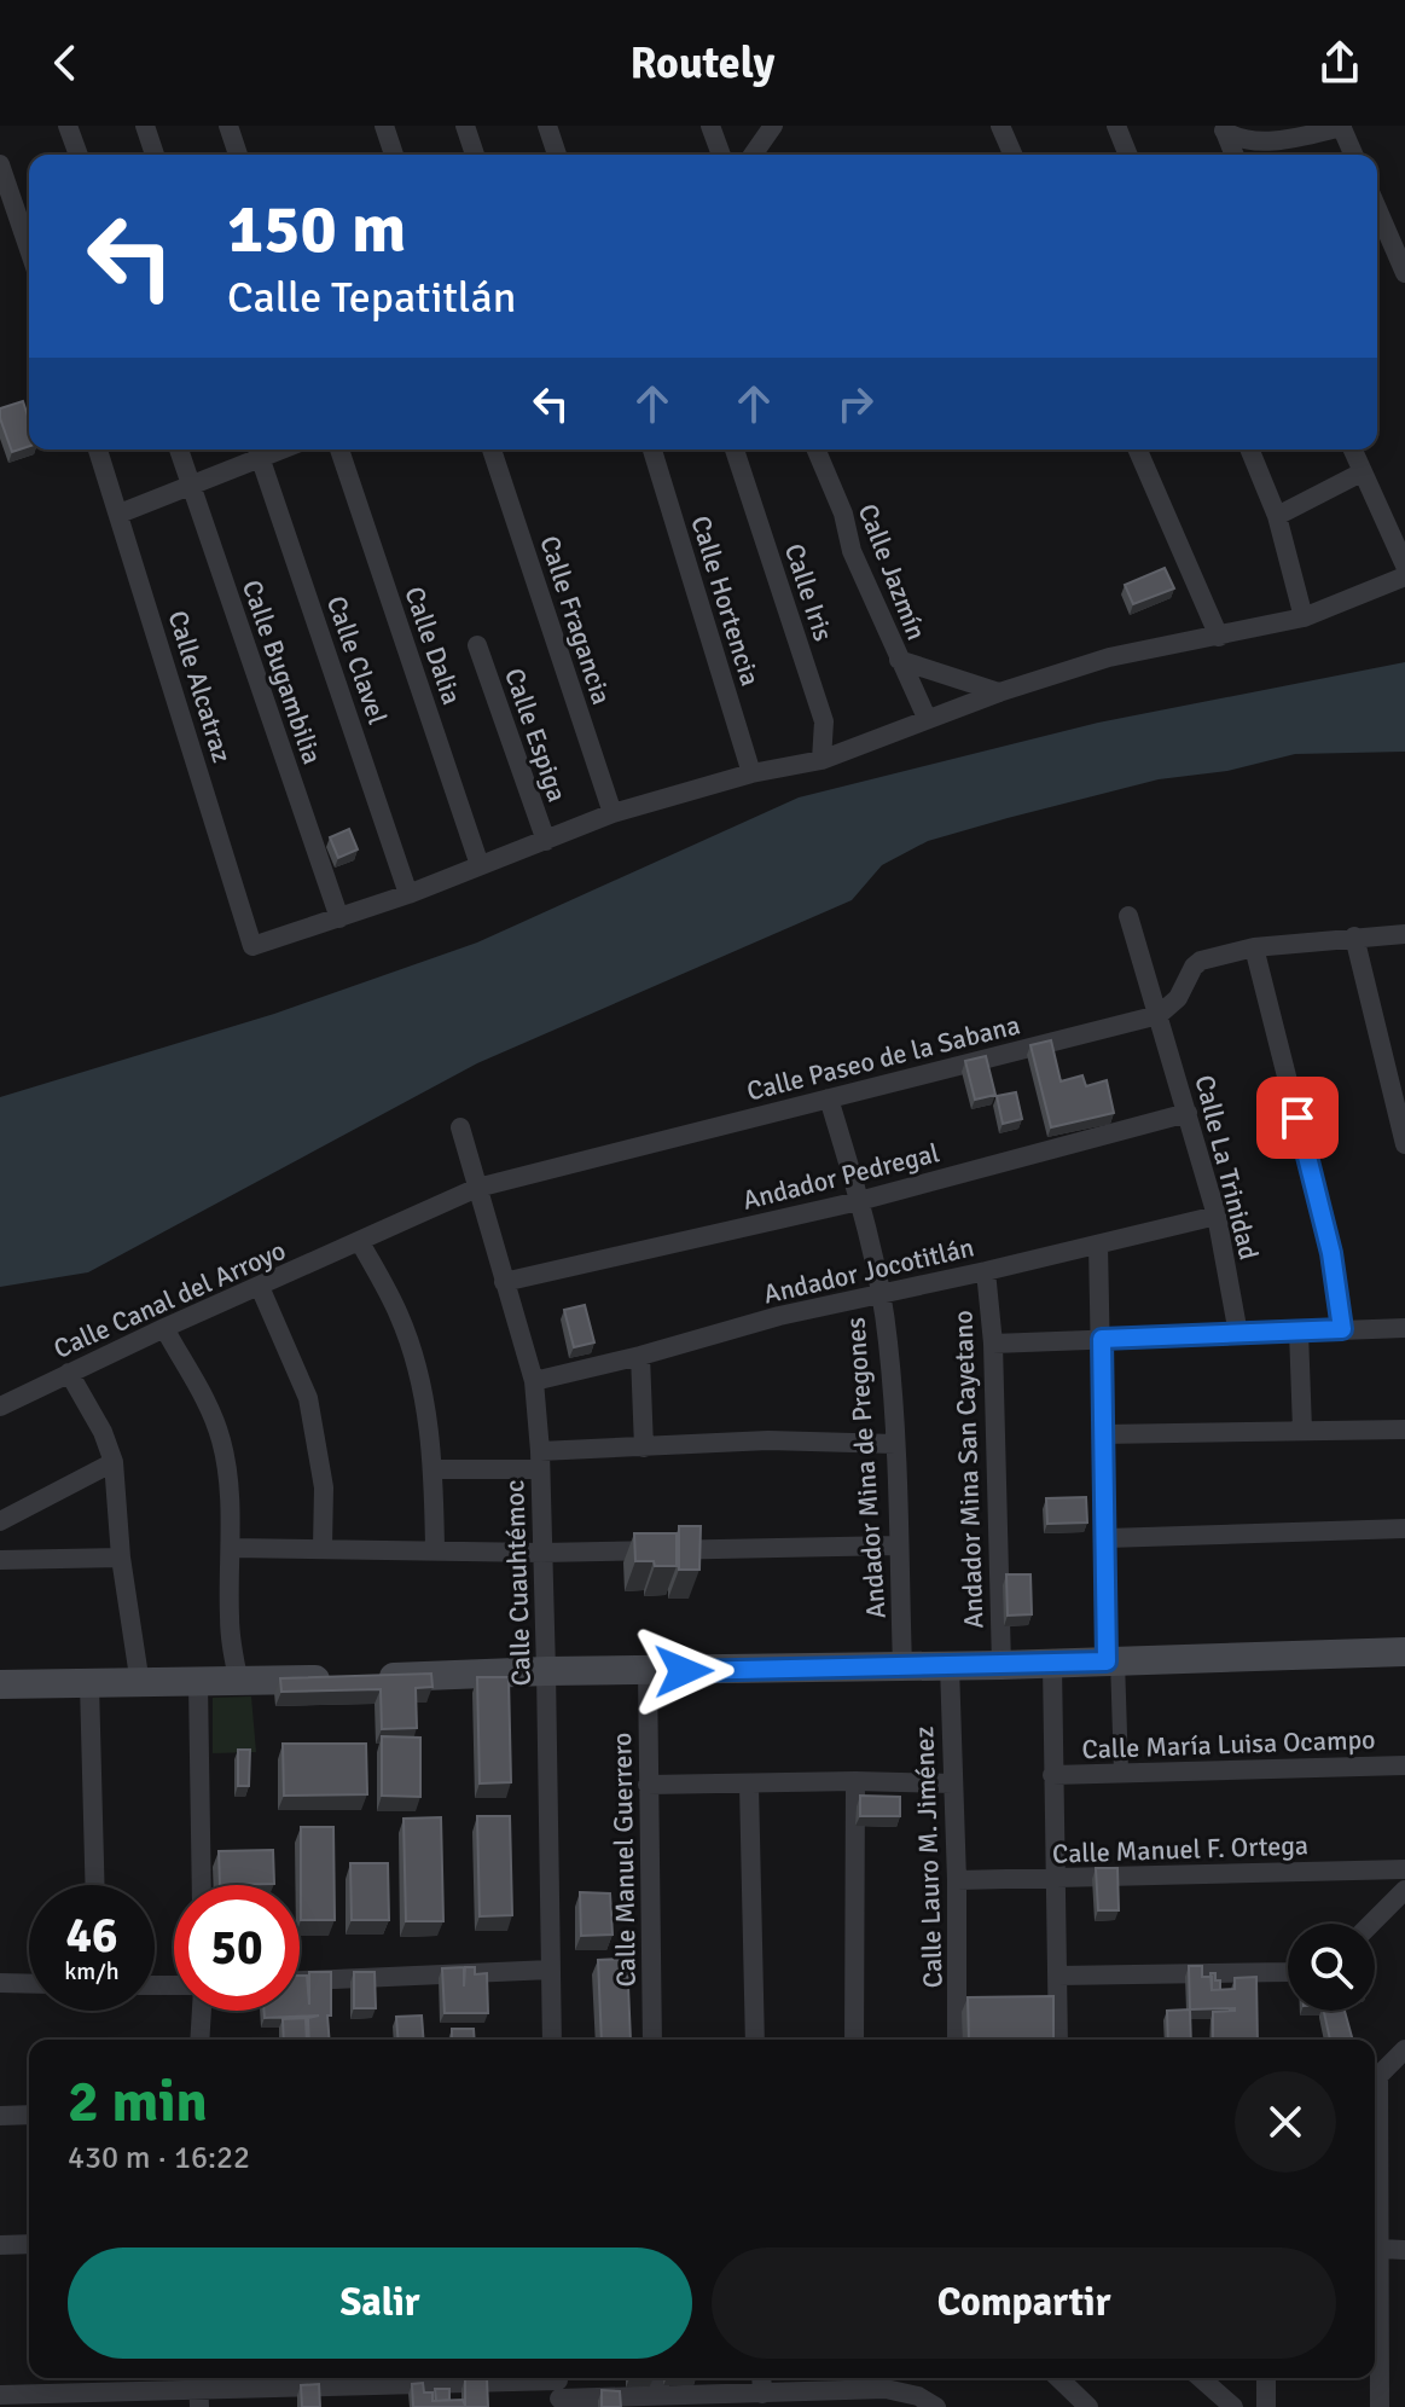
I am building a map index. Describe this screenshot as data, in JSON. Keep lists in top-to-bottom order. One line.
{"streets":{"street":["Calle Jazmín","Calle Iris","Calle Hortencia","Calle Fragancia","Calle Dalia","Calle Clavel","Calle Bugambilia","Calle Alcatraz","Calle Espiga","Calle Paseo de la Sabana","Calle La Trinidad","Andador Pedregal","Andador Jocotitlán","Calle Canal del Arroyo","Andador Mina de Pregones","Andador Mina San Cayetano","Calle Cuauhtémoc","Calle María Luisa Ocampo","Calle Manuel F. Ortega","Calle Lauro M. Jiménez","Calle Manuel Guerrero"]},"crossings":[["Calle Bugambilia","Calle Alcatraz"],["Calle Paseo de la Sabana","Calle La Trinidad"],["Calle Paseo de la Sabana","Calle Canal del Arroyo"],["Calle Paseo de la Sabana","Andador Mina de Pregones"],["Calle Paseo de la Sabana","Calle Cuauhtémoc"],["Calle La Trinidad","Andador Pedregal"],["Calle La Trinidad","Andador Jocotitlán"],["Andador Pedregal","Andador Mina de Pregones"],["Andador Pedregal","Calle Cuauhtémoc"],["Andador Jocotitlán","Andador Mina de Pregones"],["Andador Jocotitlán","Andador Mina San Cayetano"],["Andador Jocotitlán","Calle Cuauhtémoc"],["Calle Manuel F. Ortega","Calle Lauro M. Jiménez"]],"page":{"header":"Routely","turn":["150 m","Calle Tepatitlán"],"speed":"46 km/h","limit":"50","heading":["2 min","430 m · 16:22"],"buttons":["Salir","Compartir"]}}
